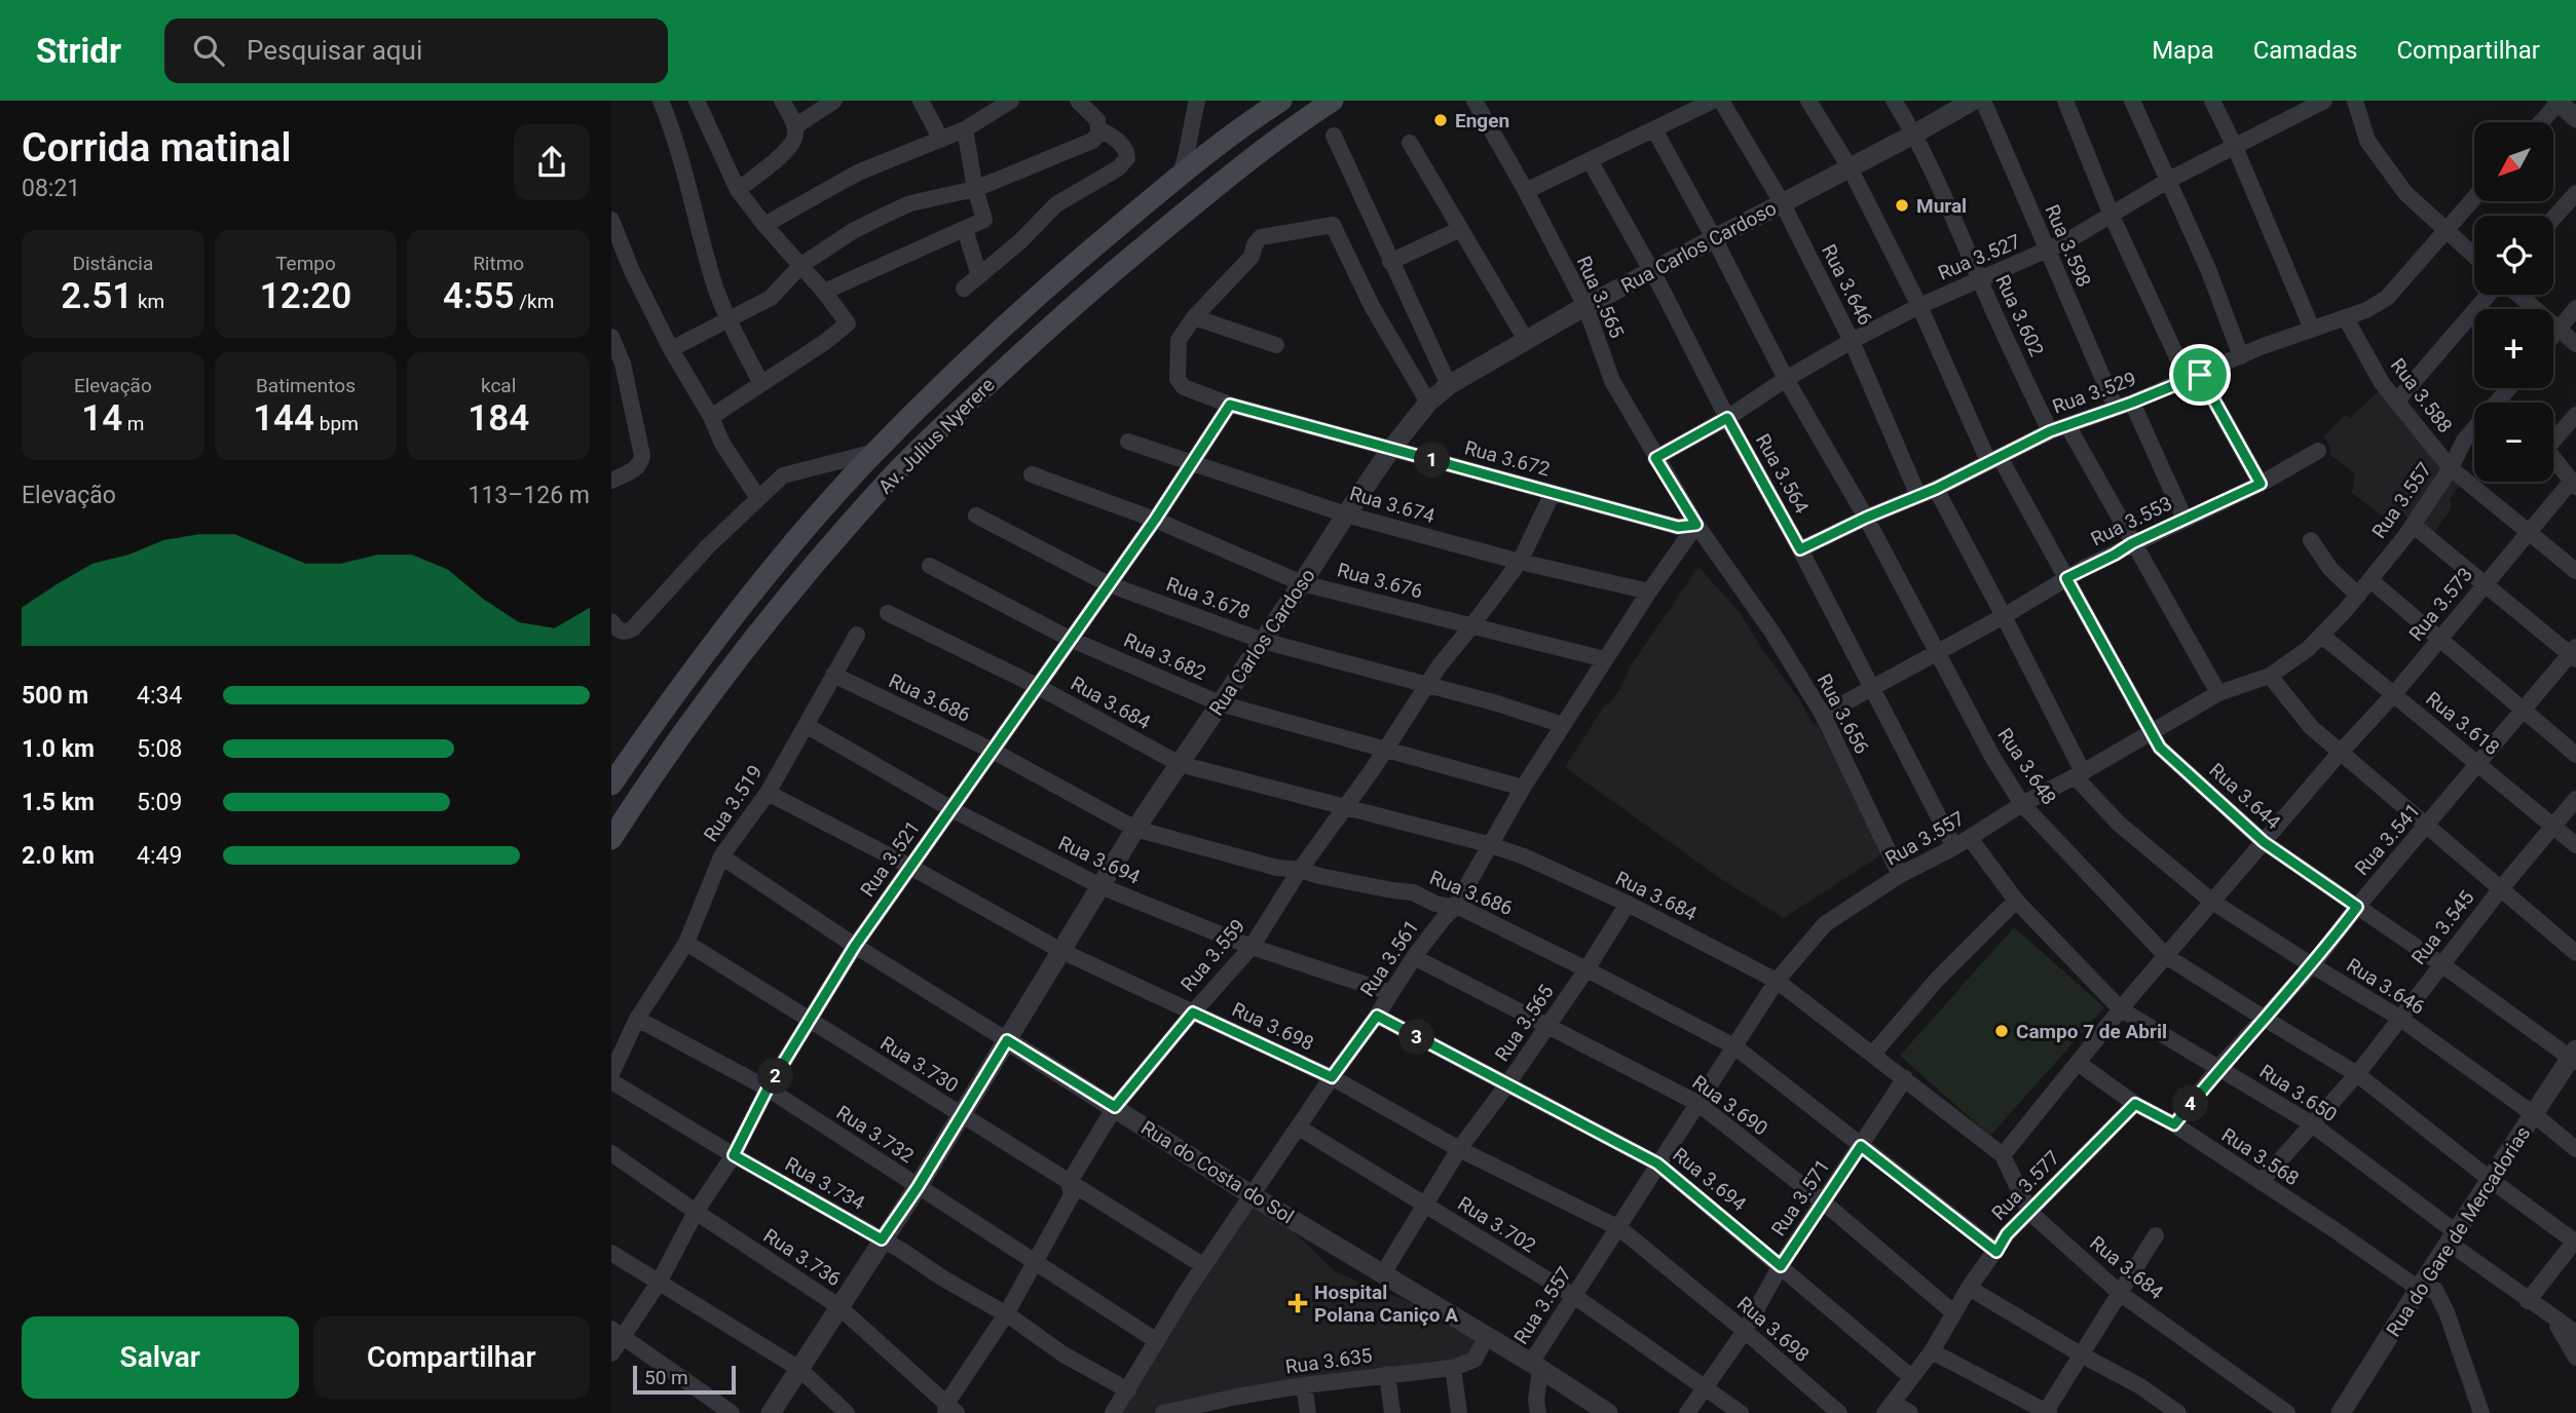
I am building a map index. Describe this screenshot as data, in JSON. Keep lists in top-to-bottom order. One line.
{"streets":{"main road":["Av. Julius Nyerere"],"street":["Rua 3.598","Rua Carlos Cardoso","Rua 3.527","Rua 3.646","Rua 3.565","Rua 3.602","Rua 3.529","Rua 3.588","Rua 3.672","Rua 3.564","Rua 3.557","Rua 3.674","Rua 3.553","Rua 3.676","Rua 3.678","Rua 3.573","Rua 3.682","Rua 3.686","Rua 3.684","Rua 3.656","Rua 3.618","Rua 3.648","Rua 3.644","Rua 3.519","Rua 3.541","Rua 3.521","Rua 3.694","Rua 3.545","Rua 3.559","Rua 3.561","Rua 3.698","Rua 3.730","Rua 3.650","Rua 3.690","Rua 3.732","Rua 3.568","Rua do Costa do Sol","Rua 3.734","Rua 3.577","Rua 3.571","Rua 3.702","Rua do Gare de Mercadorias","Rua 3.736","Rua 3.635"]},"crossings":[["Rua 3.598","Rua 3.527"],["Rua 3.598","Rua 3.529"],["Rua 3.598","Rua 3.553"],["Rua Carlos Cardoso","Rua 3.646"],["Rua Carlos Cardoso","Rua 3.565"],["Rua Carlos Cardoso","Rua 3.602"],["Rua Carlos Cardoso","Rua 3.672"],["Rua Carlos Cardoso","Rua 3.564"],["Rua Carlos Cardoso","Rua 3.674"],["Rua Carlos Cardoso","Rua 3.676"],["Rua Carlos Cardoso","Rua 3.678"],["Rua Carlos Cardoso","Rua 3.682"],["Rua Carlos Cardoso","Rua 3.686"],["Rua Carlos Cardoso","Rua 3.684"],["Rua Carlos Cardoso","Rua 3.648"],["Rua Carlos Cardoso","Rua 3.644"],["Rua Carlos Cardoso","Rua 3.694"],["Rua Carlos Cardoso","Rua 3.698"],["Rua Carlos Cardoso","Rua 3.730"],["Rua Carlos Cardoso","Rua 3.732"],["Rua Carlos Cardoso","Rua do Costa do Sol"],["Rua Carlos Cardoso","Rua 3.734"],["Rua Carlos Cardoso","Rua 3.736"],["Rua 3.527","Rua 3.646"],["Rua 3.527","Rua 3.565"],["Rua 3.527","Rua 3.602"],["Rua 3.527","Rua 3.564"],["Rua 3.527","Rua 3.648"],["Rua 3.527","Rua 3.644"],["Rua 3.646","Rua 3.529"],["Rua 3.646","Rua 3.557"],["Rua 3.646","Rua 3.553"],["Rua 3.646","Rua 3.573"],["Rua 3.646","Rua 3.541"],["Rua 3.646","Rua 3.545"],["Rua 3.646","Rua do Gare de Mercadorias"],["Rua 3.565","Rua 3.672"],["Rua 3.565","Rua 3.686"],["Rua 3.565","Rua 3.684"],["Rua 3.565","Rua 3.656"],["Rua 3.565","Rua 3.694"],["Rua 3.565","Rua 3.561"],["Rua 3.565","Rua 3.698"],["Rua 3.565","Rua 3.690"],["Rua 3.565","Rua do Costa do Sol"],["Rua 3.565","Rua 3.702"],["Rua 3.602","Rua 3.529"],["Rua 3.529","Rua 3.588"],["Rua 3.529","Rua 3.564"],["Rua 3.529","Rua 3.648"],["Rua 3.529","Rua 3.644"],["Rua 3.588","Rua 3.557"],["Rua 3.588","Rua 3.573"],["Rua 3.672","Rua 3.521"],["Rua 3.672","Rua 3.559"],["Rua 3.672","Rua 3.561"],["Rua 3.564","Rua 3.557"],["Rua 3.564","Rua 3.553"],["Rua 3.557","Rua 3.686"],["Rua 3.557","Rua 3.684"],["Rua 3.557","Rua 3.656"],["Rua 3.557","Rua 3.618"],["Rua 3.557","Rua 3.648"],["Rua 3.557","Rua 3.644"],["Rua 3.557","Rua 3.694"],["Rua 3.557","Rua 3.698"],["Rua 3.557","Rua 3.650"],["Rua 3.557","Rua 3.690"],["Rua 3.557","Rua do Costa do Sol"],["Rua 3.557","Rua 3.702"],["Rua 3.674","Rua 3.521"],["Rua 3.674","Rua 3.559"],["Rua 3.674","Rua 3.561"],["Rua 3.553","Rua 3.656"],["Rua 3.553","Rua 3.648"],["Rua 3.553","Rua 3.644"],["Rua 3.676","Rua 3.521"],["Rua 3.676","Rua 3.559"],["Rua 3.676","Rua 3.561"],["Rua 3.678","Rua 3.521"],["Rua 3.678","Rua 3.559"],["Rua 3.678","Rua 3.561"],["Rua 3.573","Rua 3.684"],["Rua 3.573","Rua 3.618"],["Rua 3.573","Rua 3.648"],["Rua 3.573","Rua 3.644"],["Rua 3.573","Rua 3.650"],["Rua 3.573","Rua 3.568"],["Rua 3.682","Rua 3.521"],["Rua 3.682","Rua 3.559"],["Rua 3.682","Rua 3.561"],["Rua 3.686","Rua 3.519"],["Rua 3.686","Rua 3.521"],["Rua 3.686","Rua 3.559"],["Rua 3.686","Rua 3.561"],["Rua 3.686","Rua 3.577"],["Rua 3.686","Rua 3.571"],["Rua 3.684","Rua 3.521"],["Rua 3.684","Rua 3.559"],["Rua 3.684","Rua 3.561"],["Rua 3.684","Rua 3.577"],["Rua 3.684","Rua 3.571"],["Rua 3.618","Rua 3.541"],["Rua 3.618","Rua 3.545"],["Rua 3.648","Rua 3.541"],["Rua 3.648","Rua 3.545"],["Rua 3.648","Rua do Gare de Mercadorias"],["Rua 3.644","Rua 3.541"],["Rua 3.644","Rua 3.545"],["Rua 3.644","Rua do Gare de Mercadorias"],["Rua 3.519","Rua 3.694"],["Rua 3.519","Rua 3.698"],["Rua 3.519","Rua 3.730"],["Rua 3.519","Rua 3.732"],["Rua 3.519","Rua do Costa do Sol"],["Rua 3.541","Rua 3.650"],["Rua 3.541","Rua 3.568"],["Rua 3.521","Rua 3.694"],["Rua 3.521","Rua 3.698"],["Rua 3.521","Rua 3.730"],["Rua 3.521","Rua 3.732"],["Rua 3.521","Rua do Costa do Sol"],["Rua 3.521","Rua 3.734"],["Rua 3.521","Rua 3.736"],["Rua 3.694","Rua 3.559"],["Rua 3.694","Rua 3.561"],["Rua 3.694","Rua 3.577"],["Rua 3.694","Rua 3.571"],["Rua 3.545","Rua 3.650"],["Rua 3.545","Rua 3.568"],["Rua 3.559","Rua 3.698"],["Rua 3.559","Rua 3.730"],["Rua 3.559","Rua 3.732"],["Rua 3.559","Rua do Costa do Sol"],["Rua 3.559","Rua 3.734"],["Rua 3.559","Rua 3.736"],["Rua 3.561","Rua 3.698"],["Rua 3.561","Rua 3.730"],["Rua 3.561","Rua 3.690"],["Rua 3.561","Rua 3.732"],["Rua 3.561","Rua do Costa do Sol"],["Rua 3.561","Rua 3.734"],["Rua 3.561","Rua 3.702"],["Rua 3.698","Rua 3.571"],["Rua 3.650","Rua do Gare de Mercadorias"],["Rua 3.690","Rua 3.577"],["Rua 3.690","Rua 3.571"],["Rua 3.568","Rua 3.577"],["Rua 3.568","Rua do Gare de Mercadorias"],["Rua do Costa do Sol","Rua 3.635"],["Rua 3.571","Rua 3.702"]],"places":{"other":["Engen","Mural","Campo 7 de Abril"],"health":["Hospital Polana Caniço A"]},"scale_bar":"50 m","north":"bottom left","page":{"header":"Stridr","search":"Pesquisar aqui","nav":["Mapa","Camadas","Compartilhar"],"heading":["Corrida matinal","08:21"],"map_buttons":["+","−"],"stats":[["Distância","2.51 km"],["Tempo","12:20"],["Ritmo","4:55 /km"],["Elevação","14 m"],["Batimentos","144 bpm"],["kcal","184"]],"pins":["1","3","2","4"],"chart":["Elevação","113–126 m"],"list":[{"name":"500 m","note":"4:34"},{"name":"1.0 km","note":"5:08"},{"name":"1.5 km","note":"5:09"},{"name":"2.0 km","note":"4:49"}],"buttons":["Salvar","Compartilhar"],"scale":"50 m"}}
